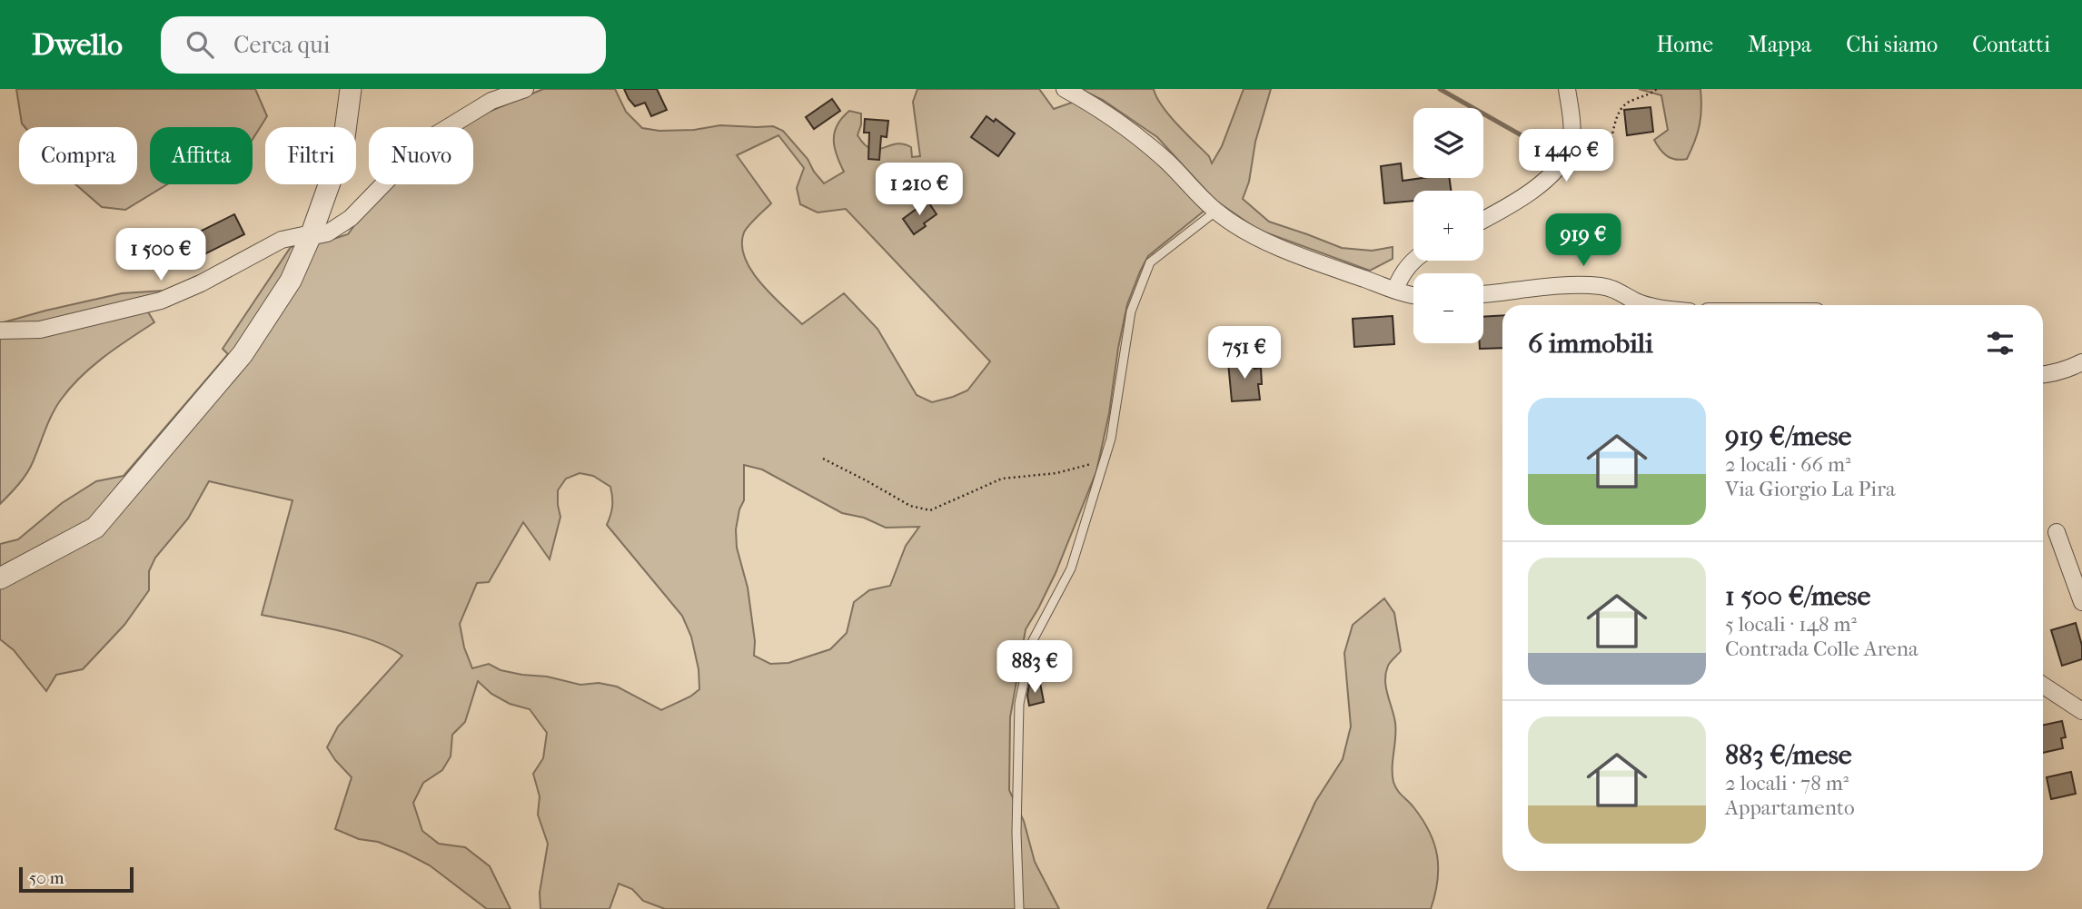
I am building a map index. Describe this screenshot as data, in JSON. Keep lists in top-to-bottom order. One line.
{"scale_bar":"50 m","page":{"header":"Dwello","search":"Cerca qui","nav":["Home","Mappa","Chi siamo","Contatti"],"map_buttons":["+","−"],"chip":["Compra","Affitta","Filtri","Nuovo"],"price":["1 440 €","1 210 €","919 €","1 500 €","751 €","883 €"],"heading":"6 immobili","list":[{"name":"919 €/mese","note":"2 locali · 66 m² · Via Giorgio La Pira"},{"name":"1 500 €/mese","note":"5 locali · 148 m² · Contrada Colle Arena"},{"name":"883 €/mese","note":"2 locali · 78 m² · Appartamento"}],"scale":"50 m"}}
